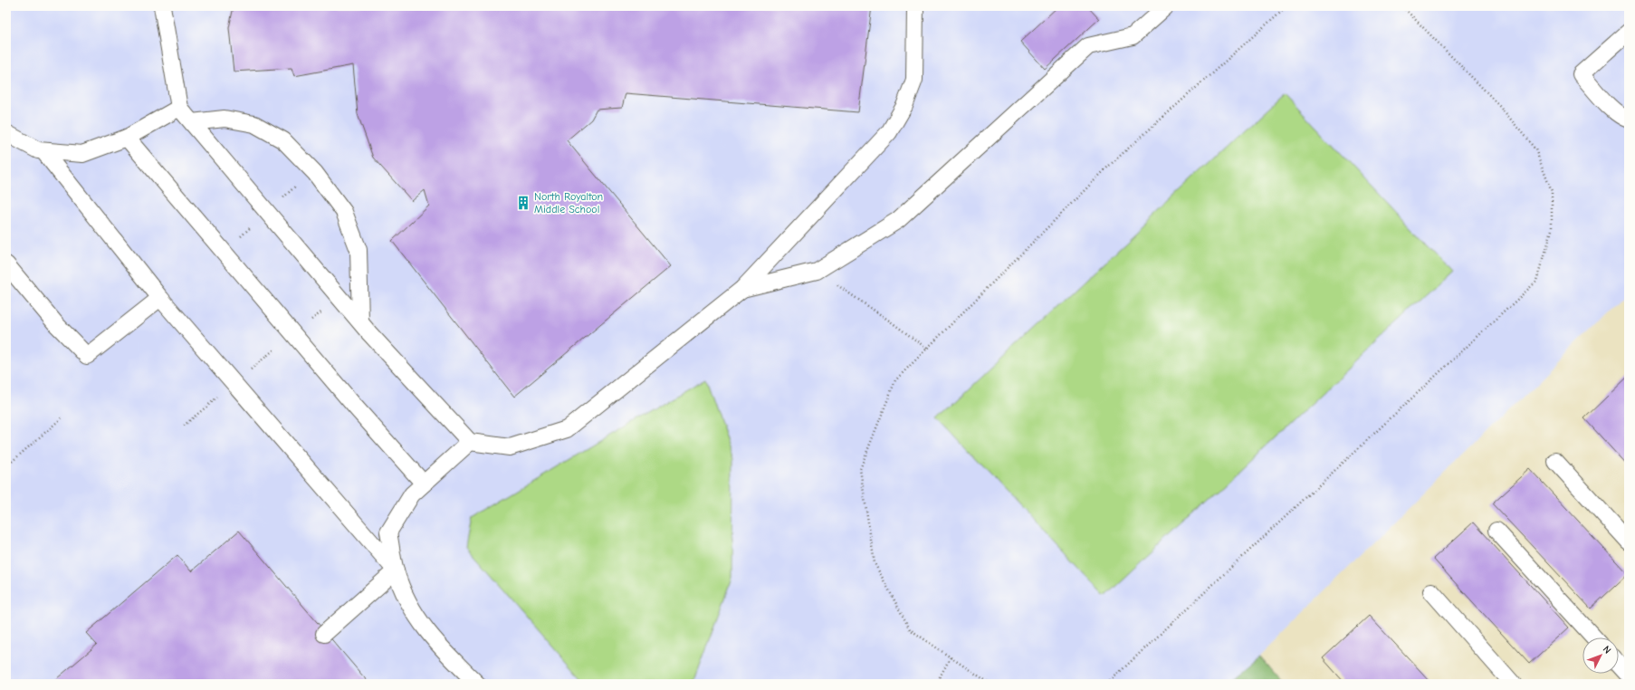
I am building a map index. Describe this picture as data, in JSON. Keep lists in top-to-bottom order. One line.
{"places":{"building":["North Royalton Middle School"]},"north":"top right"}
